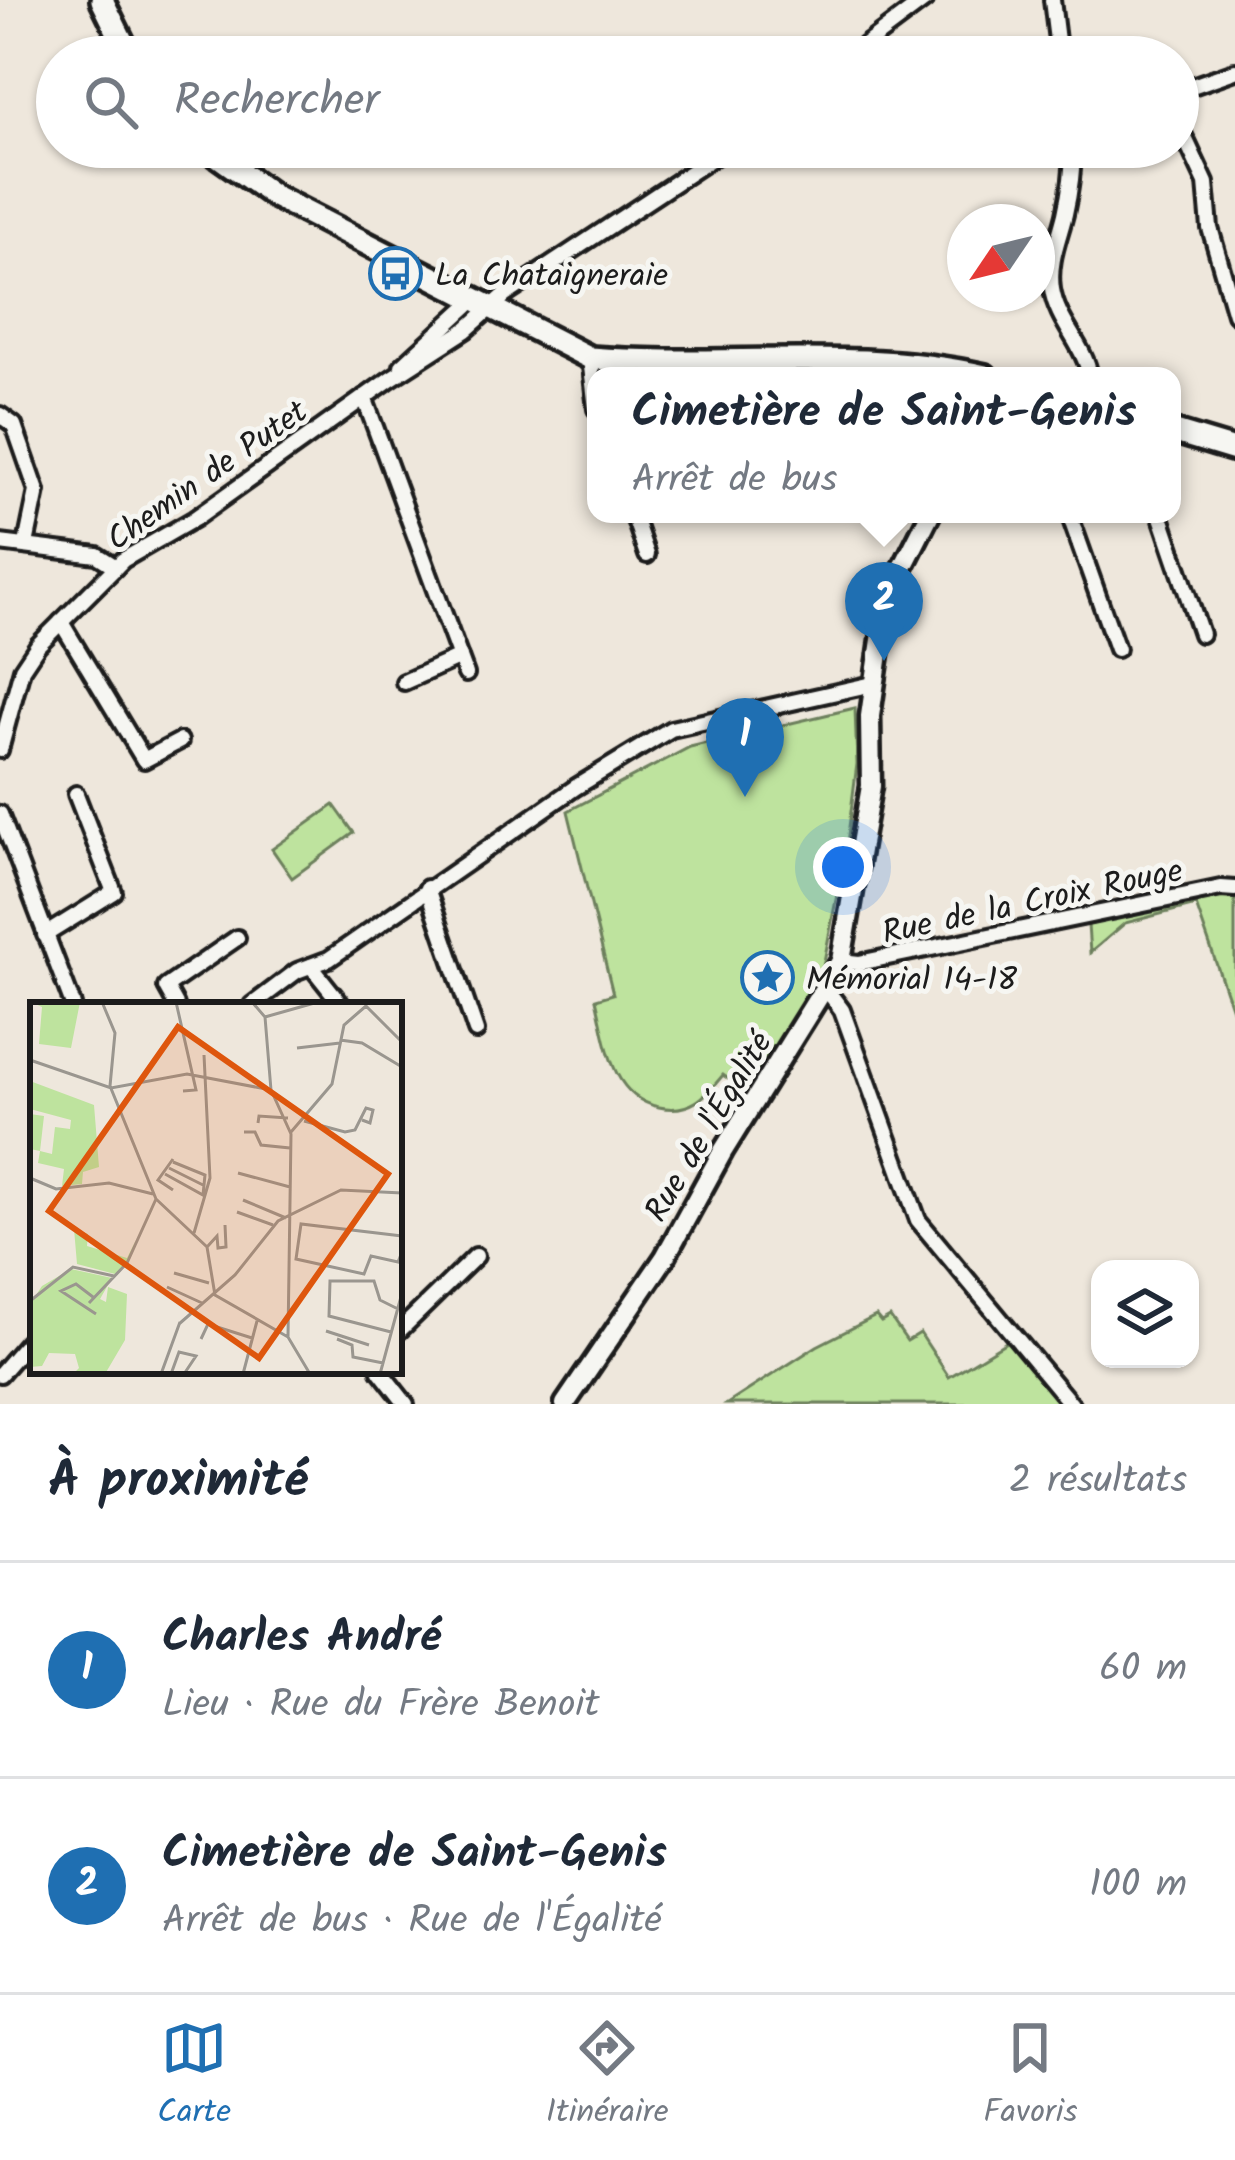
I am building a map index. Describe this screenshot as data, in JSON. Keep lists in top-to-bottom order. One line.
{"streets":{"street":["Chemin de Putet","Rue de la Croix Rouge","Rue de l'Égalité"]},"crossings":[["Rue de la Croix Rouge","Rue de l'Égalité"]],"places":{"bus stop":["La Chataigneraie"],"place":["Mémorial 14-18"]},"north":"bottom left","page":{"search":"Rechercher","popup":["Cimetière de Saint-Genis","Arrêt de bus"],"pins":["2","1"],"heading":["À proximité","2 résultats"],"list":[{"mark":"1","name":"Charles André","note":"Lieu · Rue du Frère Benoit","value":"60 m"},{"mark":"2","name":"Cimetière de Saint-Genis","note":"Arrêt de bus · Rue de l'Égalité","value":"100 m"}],"nav":["Carte","Itinéraire","Favoris"]}}
